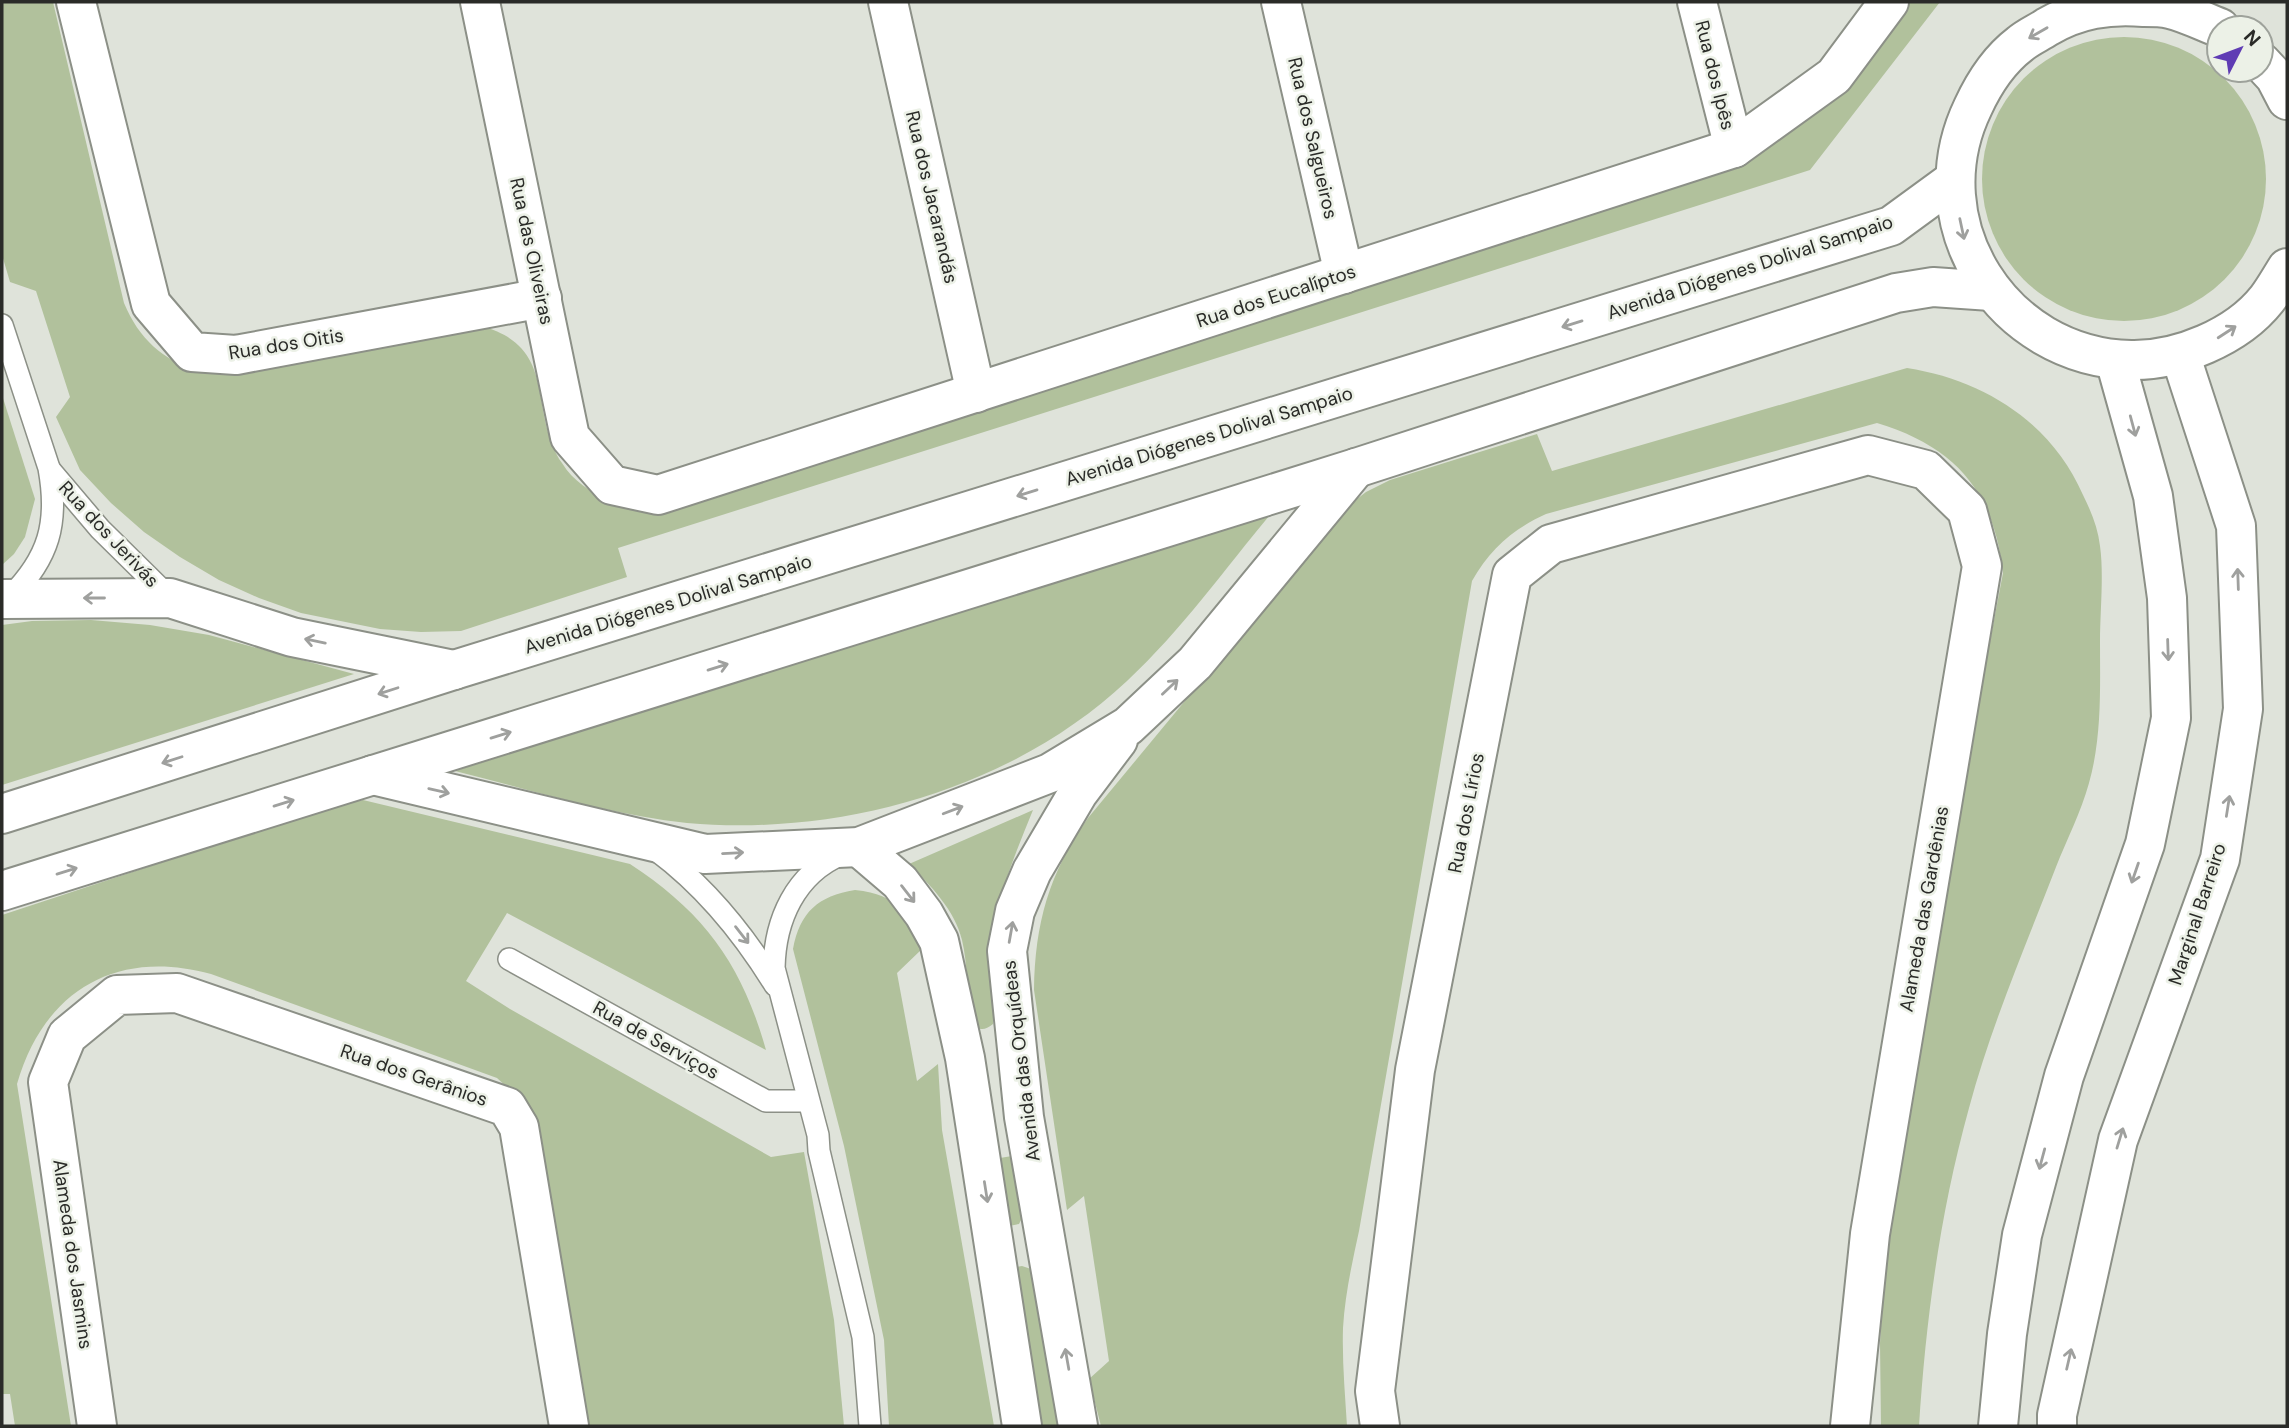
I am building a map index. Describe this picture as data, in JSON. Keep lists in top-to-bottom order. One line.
{"streets":{"street":["Rua dos Ipês","Rua dos Salgueiros","Rua dos Jacarandás","Rua das Oliveiras","Avenida Diógenes Dolival Sampaio","Rua dos Eucalíptos","Rua dos Oitis","Rua dos Lírios","Alameda das Gardênias","Marginal Barreiro","Avenida das Orquídeas","Rua dos Gerânios","Alameda dos Jasmins"],"lane":["Rua dos Jerivás","Rua de Serviços"]},"crossings":[["Rua dos Ipês","Rua dos Eucalíptos"],["Rua dos Salgueiros","Rua dos Eucalíptos"],["Rua dos Jacarandás","Rua dos Eucalíptos"],["Rua das Oliveiras","Rua dos Eucalíptos"],["Rua das Oliveiras","Rua dos Oitis"],["Avenida Diógenes Dolival Sampaio","Rua dos Jerivás"],["Rua dos Lírios","Alameda das Gardênias"],["Rua dos Gerânios","Alameda dos Jasmins"]],"north":"top right"}
